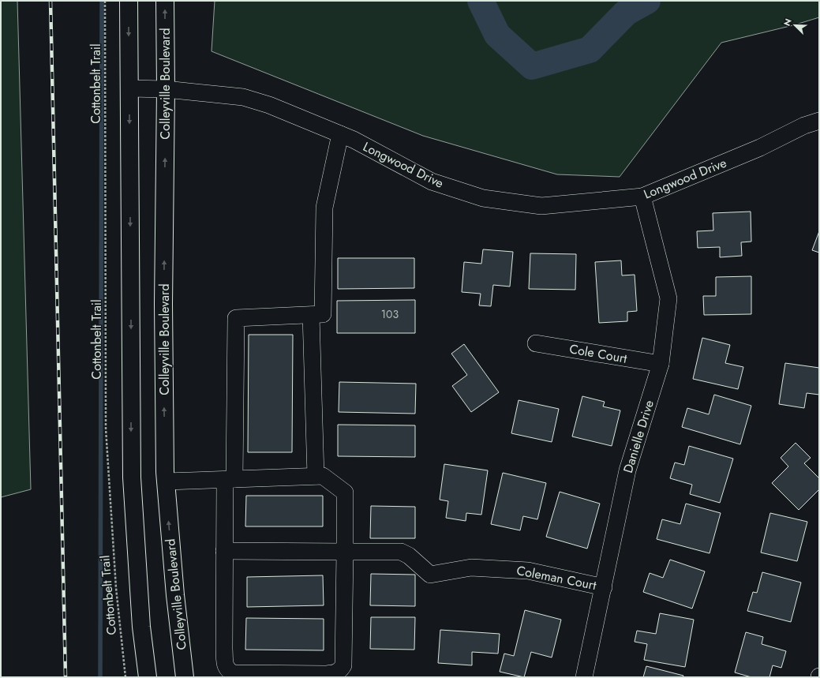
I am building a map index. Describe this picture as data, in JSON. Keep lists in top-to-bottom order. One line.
{"streets":{"main road":["Colleyville Boulevard"],"street":["Longwood Drive","Cole Court","Danielle Drive","Coleman Court"],"path":["Cottonbelt Trail"]},"crossings":[["Colleyville Boulevard","Longwood Drive"],["Longwood Drive","Danielle Drive"],["Cole Court","Danielle Drive"],["Danielle Drive","Coleman Court"]],"house_numbers":["103"],"north":"top left"}
